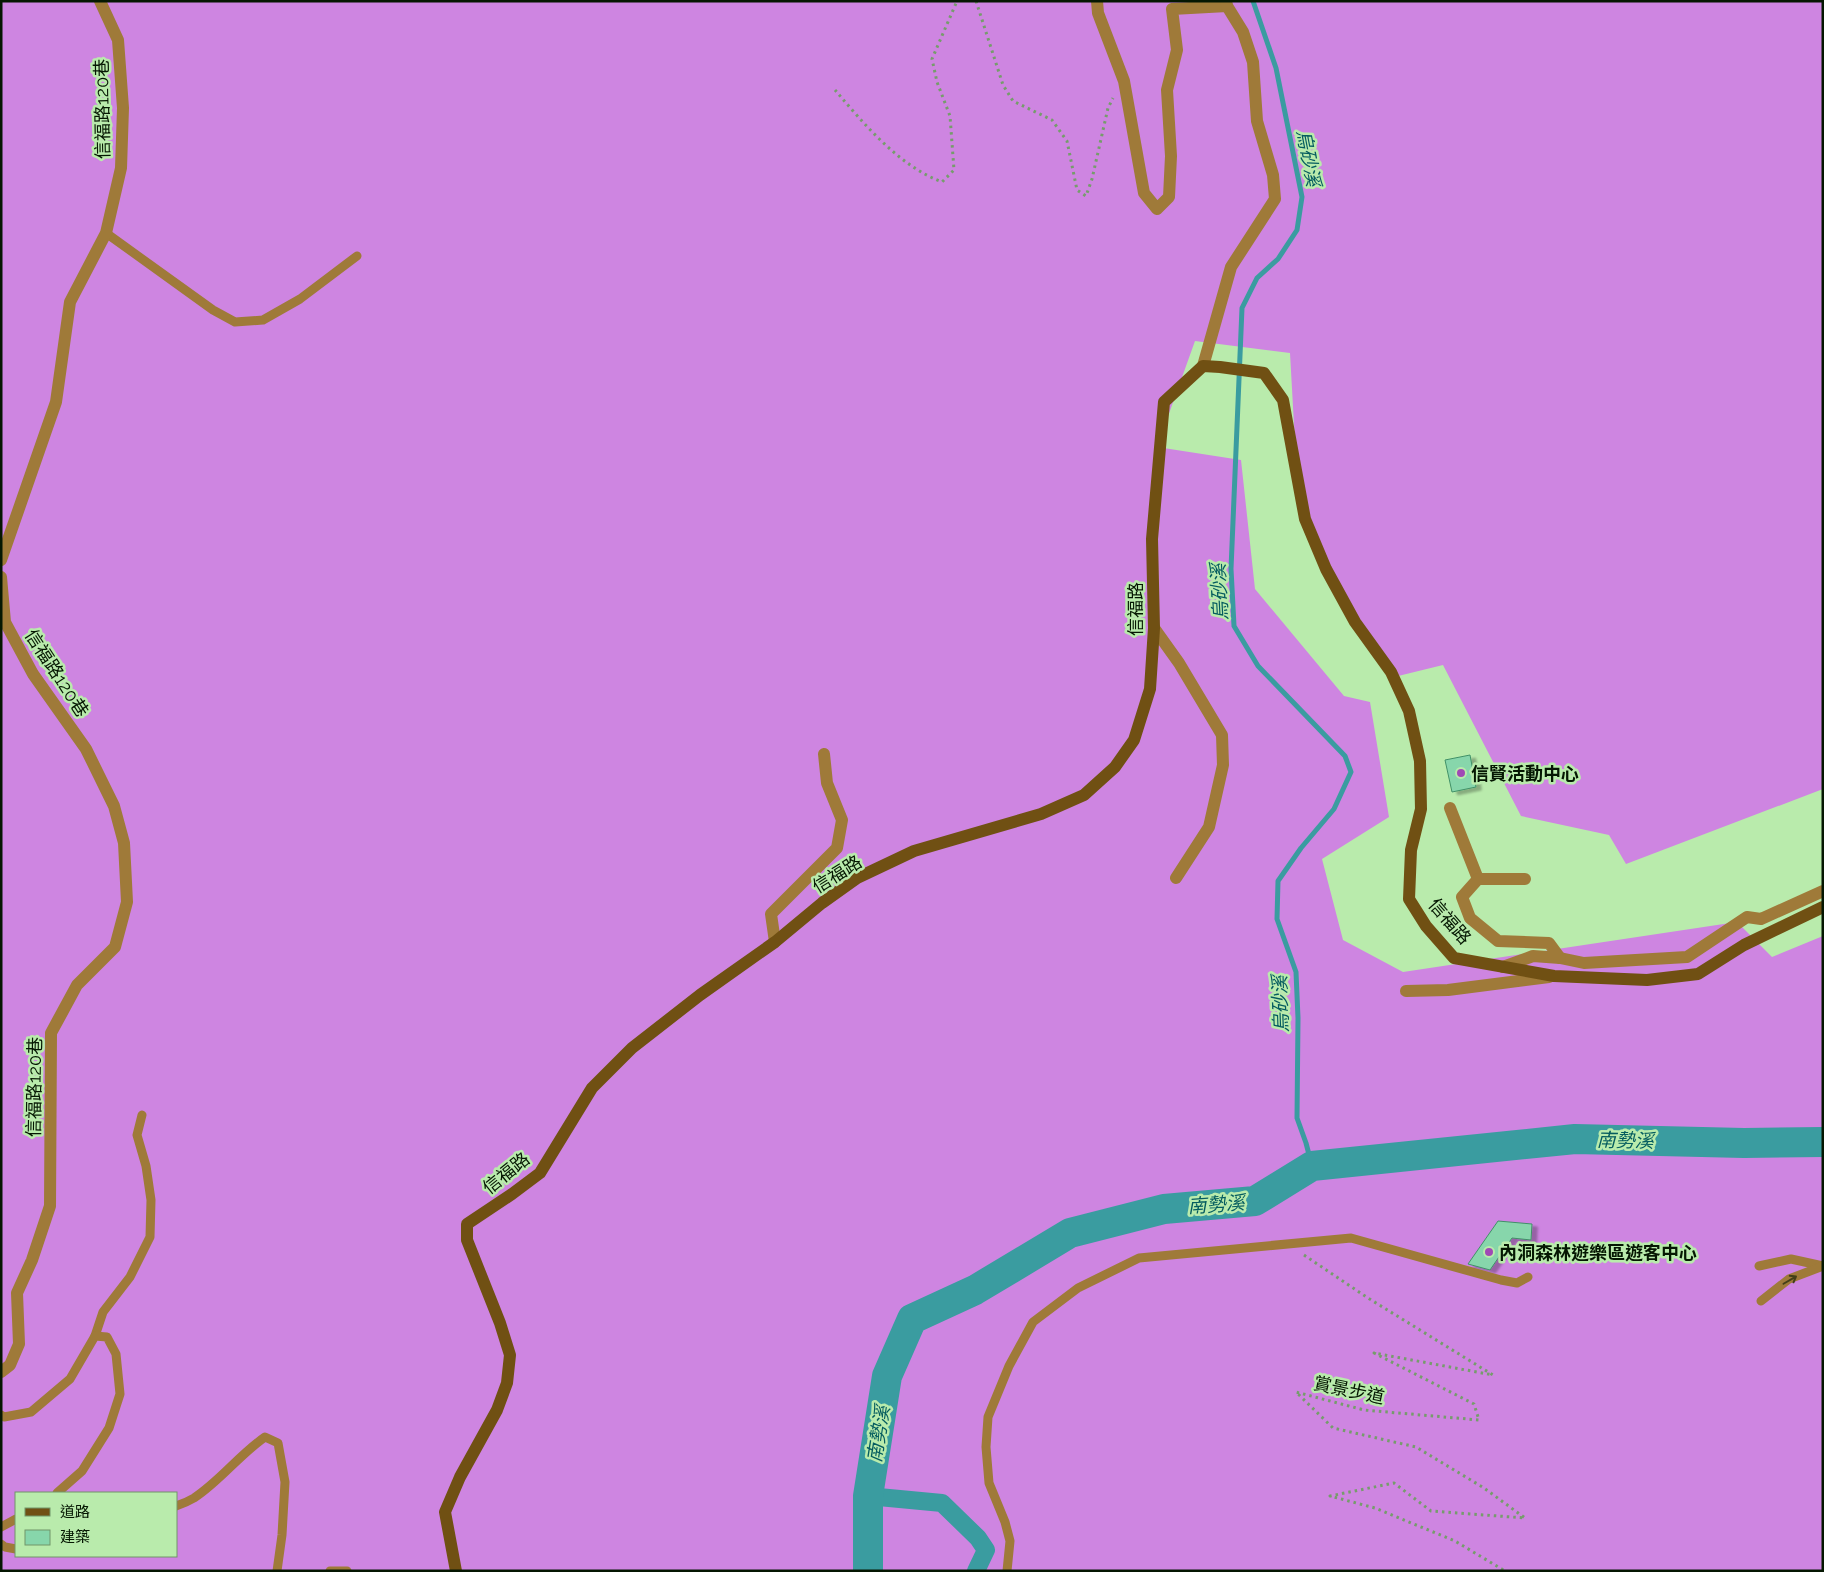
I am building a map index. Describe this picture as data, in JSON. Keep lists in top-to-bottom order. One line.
{"streets":{"street":["信福路120巷","信福路"],"path":["賞景步道"]},"water":["烏砂溪","南勢溪"],"places":["信賢活動中心","內洞森林遊樂區遊客中心"],"legend":["道路","建築"]}
